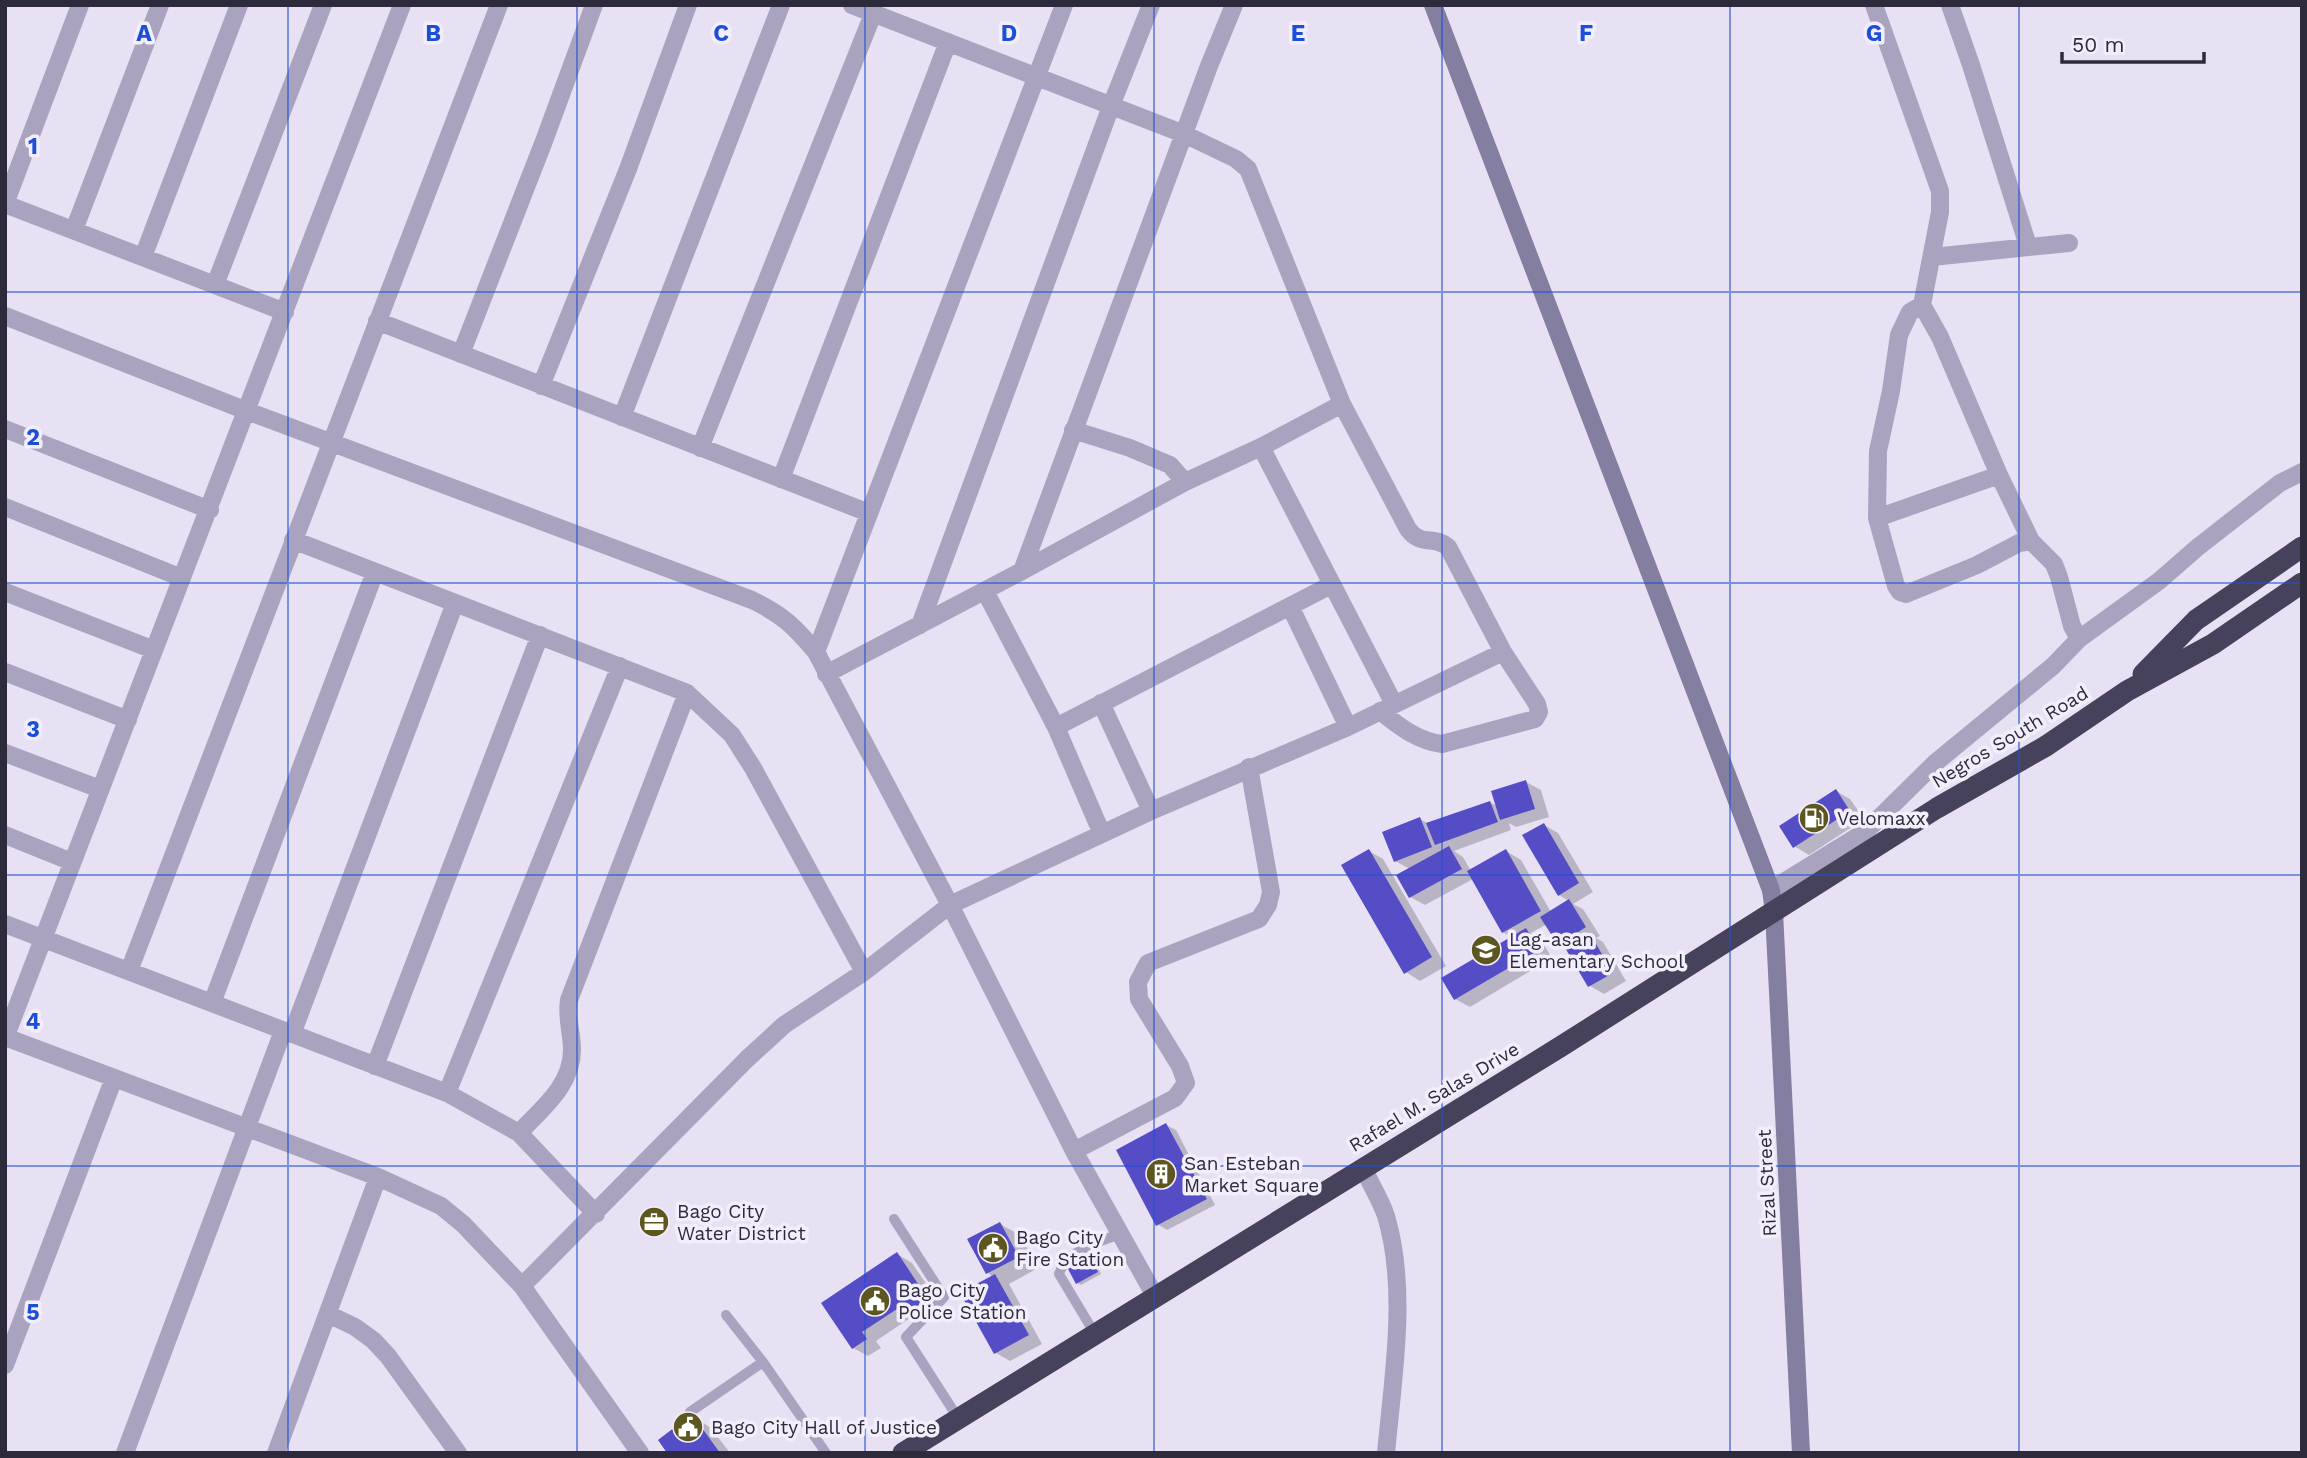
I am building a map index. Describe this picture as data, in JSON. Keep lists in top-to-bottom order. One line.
{"streets":{"highway":["Negros South Road","Rafael M. Salas Drive"],"street":["Rizal Street"]},"crossings":[["Negros South Road","Rafael M. Salas Drive"],["Negros South Road","Rizal Street"],["Rafael M. Salas Drive","Rizal Street"]],"places":{"fuel station":["Velomaxx"],"school or university":["Lag-asan Elementary School"],"building":["San Esteban Market Square"],"office":["Bago City Water District"],"public building":["Bago City Fire Station","Bago City Police Station","Bago City Hall of Justice"]},"scale_bar":"50 m","grid":{"columns":["A","B","C","D","E","F","G"],"rows":["1","2","3","4","5"]}}
